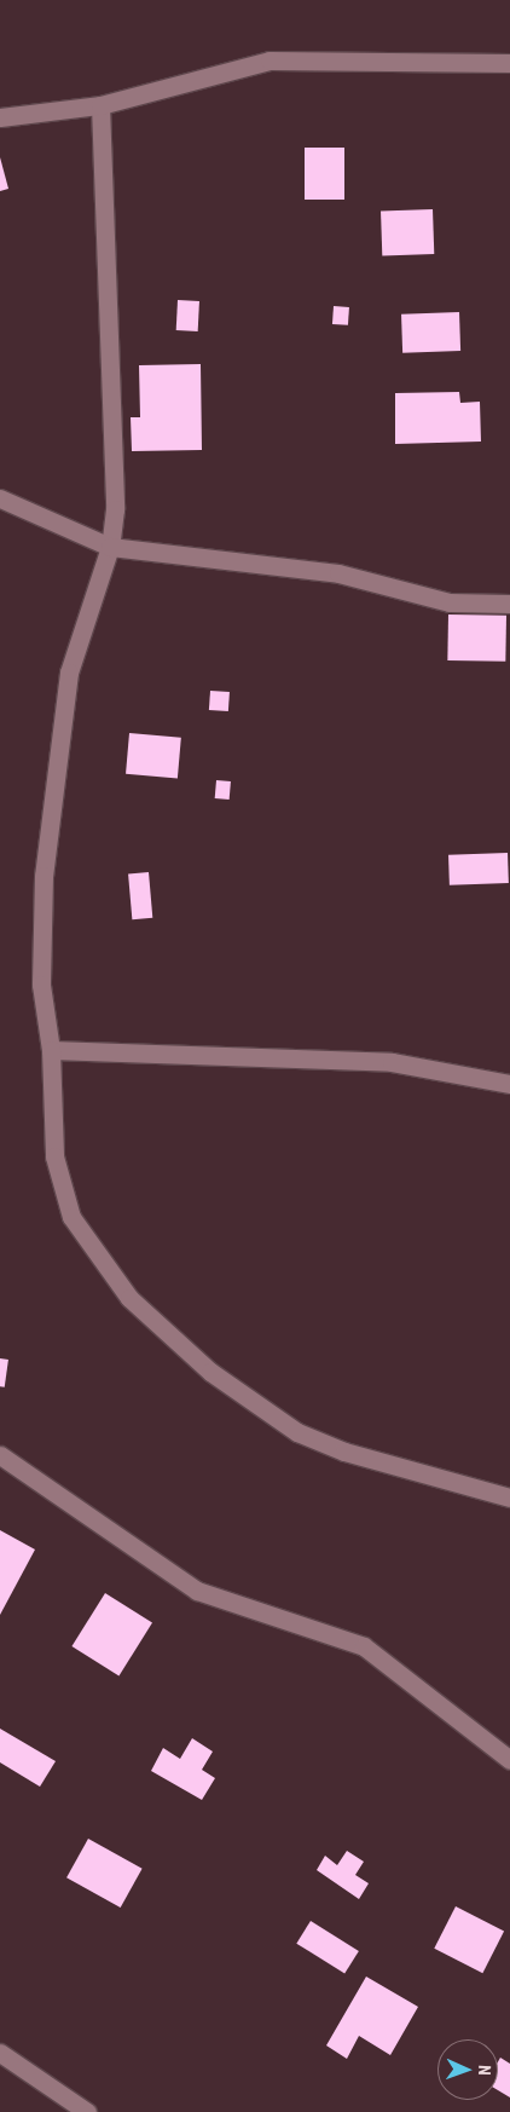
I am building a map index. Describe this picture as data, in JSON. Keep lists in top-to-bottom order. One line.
{"north":"right"}
